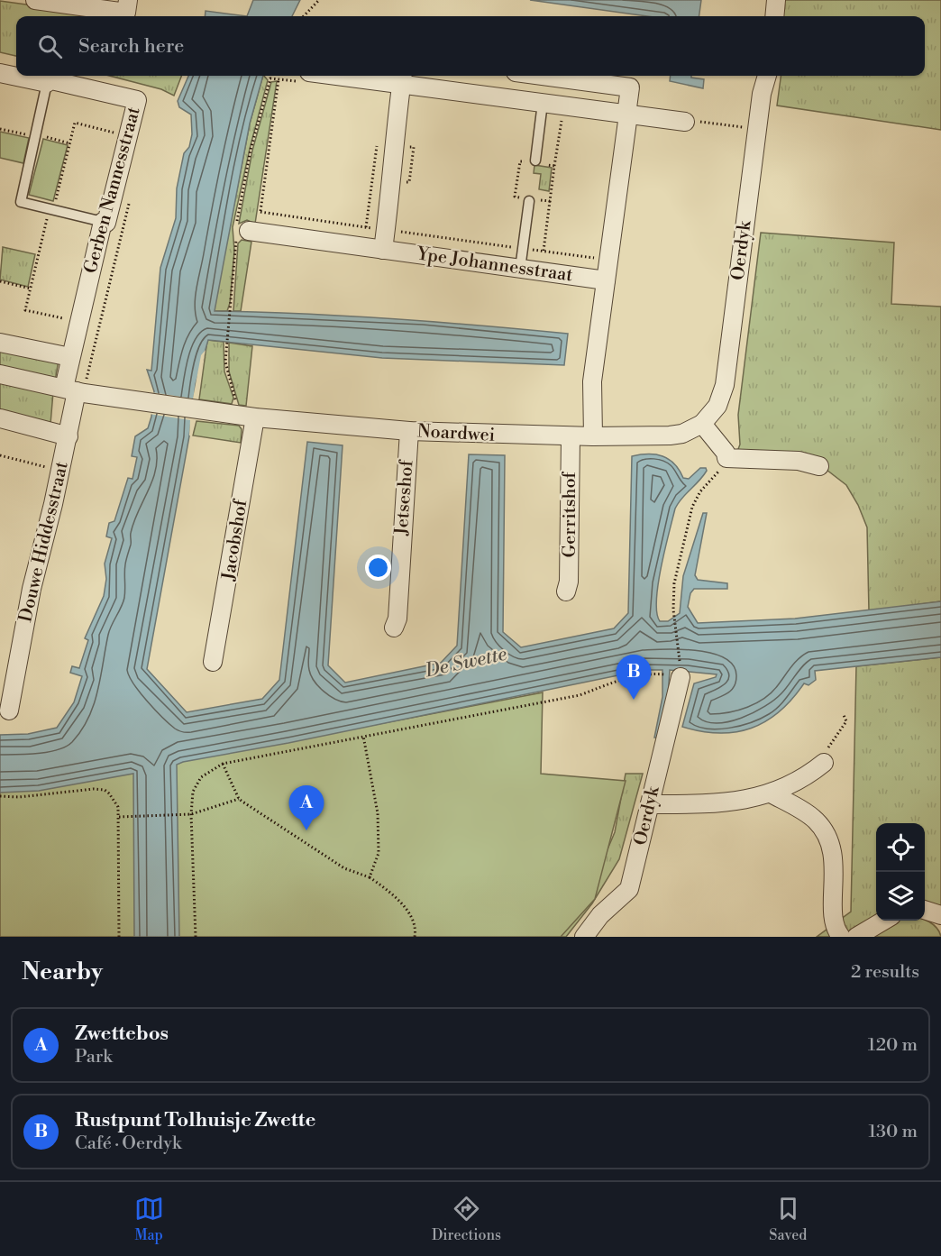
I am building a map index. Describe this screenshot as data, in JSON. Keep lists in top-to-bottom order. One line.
{"streets":{"street":["Gerben Nannesstraat","Oerdyk","Ype Johannesstraat","Noardwei","Jetseshof","Gerritshof","Jacobshof","Douwe Hiddesstraat"]},"crossings":[["Gerben Nannesstraat","Noardwei"],["Gerben Nannesstraat","Douwe Hiddesstraat"],["Oerdyk","Noardwei"],["Noardwei","Jetseshof"],["Noardwei","Gerritshof"],["Noardwei","Jacobshof"],["Noardwei","Douwe Hiddesstraat"]],"water":["De Swette"],"page":{"search":"Search here","pins":["B","A"],"heading":["Nearby","2 results"],"list":[{"mark":"A","name":"Zwettebos","note":"Park","value":"120 m"},{"mark":"B","name":"Rustpunt Tolhuisje Zwette","note":"Café · Oerdyk","value":"130 m"}],"nav":["Map","Directions","Saved"]}}
